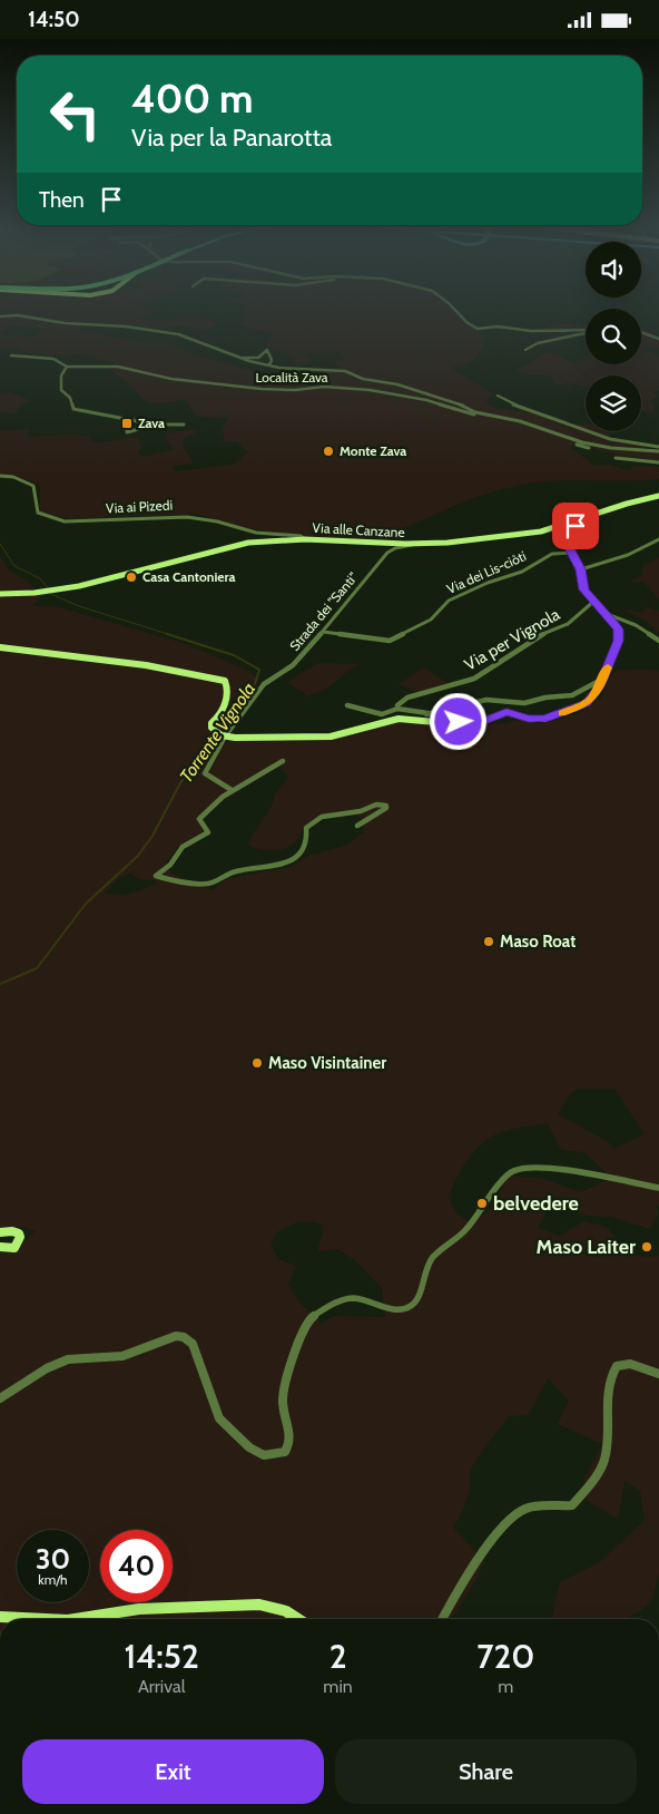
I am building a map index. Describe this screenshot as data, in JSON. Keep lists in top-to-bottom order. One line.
{"streets":{"street":["Località Zava","Via ai Pizedi","Via alle Canzane","Via dei Lis-ciòti","Strada dei \"Santi\"","Via per Vignola"]},"crossings":[["Via ai Pizedi","Via alle Canzane"],["Via alle Canzane","Strada dei \"Santi\""],["Via dei Lis-ciòti","Strada dei \"Santi\""]],"water":["Torrente Vignola"],"places":{"transit":["Zava"],"other":["Monte Zava","Casa Cantoniera","Maso Roat","Maso Visintainer","belvedere","Maso Laiter"]},"page":{"status":"14:50","turn":["400 m","Via per la Panarotta"],"then":"Then","speed":"30 km/h","limit":"40","eta":["14:52","Arrival","2","min","720","m"],"buttons":["Exit","Share"]}}
